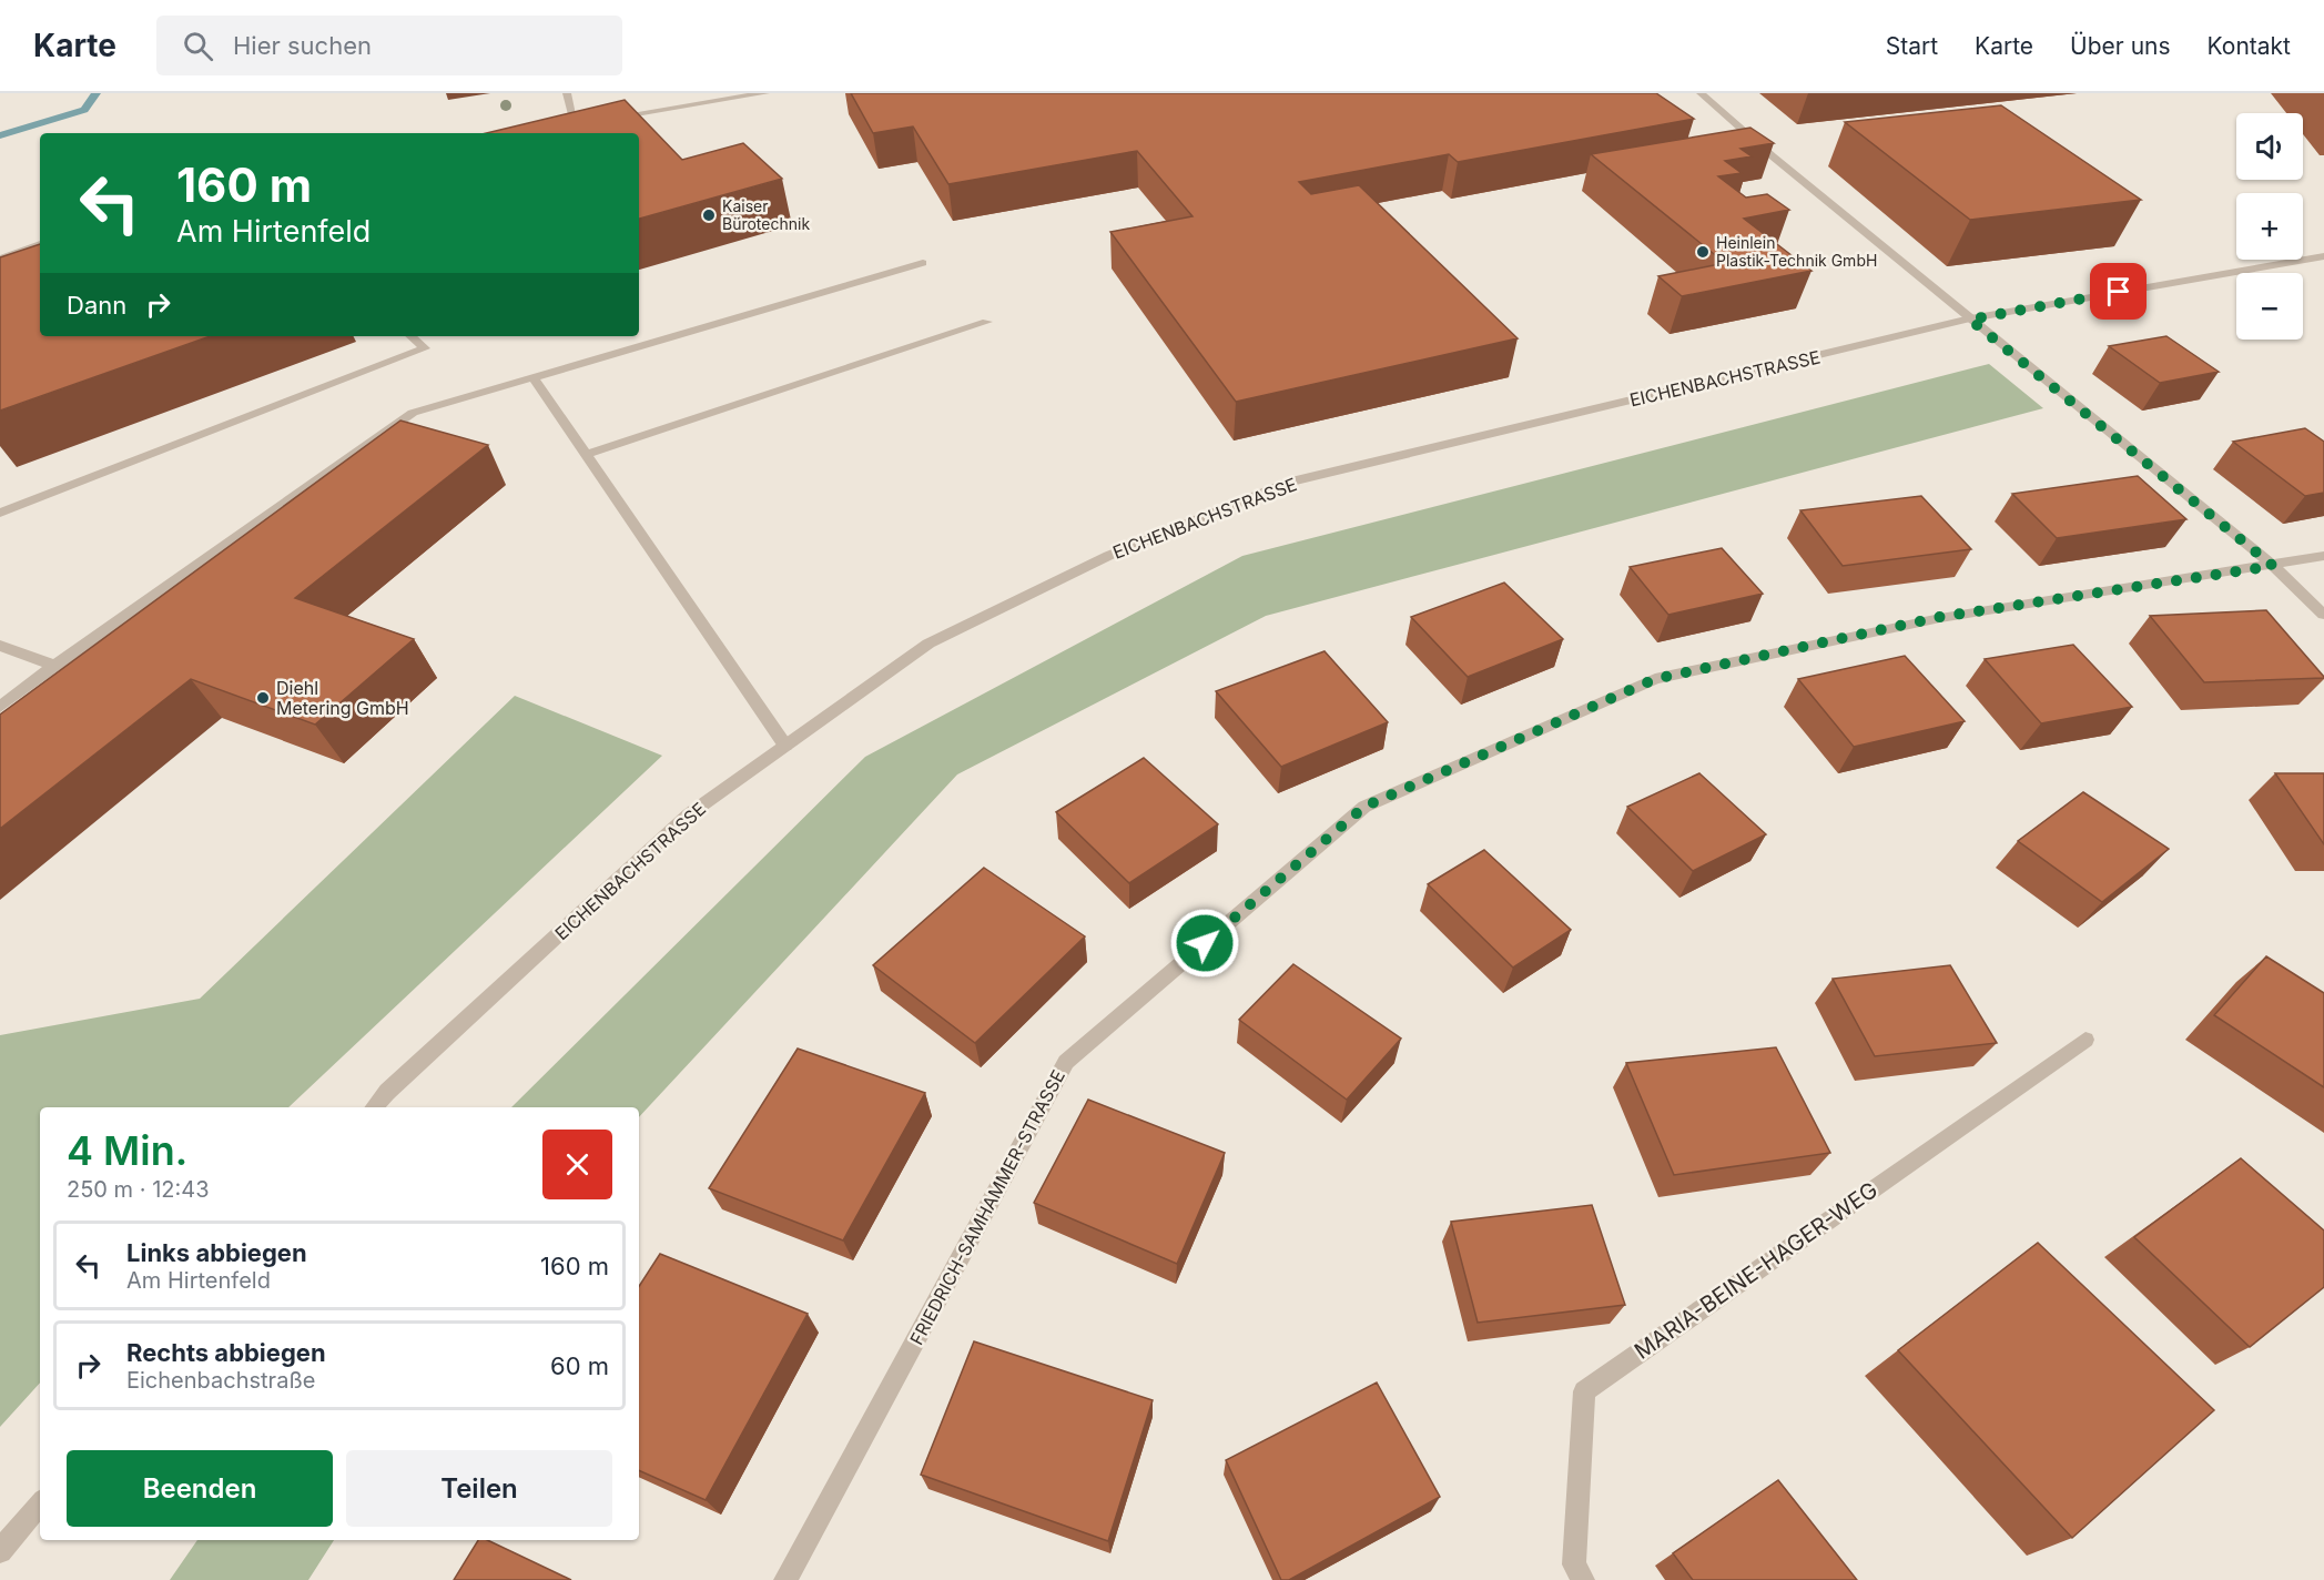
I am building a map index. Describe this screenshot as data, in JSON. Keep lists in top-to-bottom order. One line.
{"streets":{"street":["EICHENBACHSTRASSE","FRIEDRICH-SAMHAMMER-STRASSE","MARIA-BEINE-HAGER-WEG"]},"places":["Kaiser Bürotechnik","Heinlein Plastik-Technik GmbH","Diehl Metering GmbH"],"page":{"header":"Karte","search":"Hier suchen","nav":["Start","Karte","Über uns","Kontakt"],"map_buttons":["+","−"],"turn":["160 m","Am Hirtenfeld"],"then":"Dann","heading":["4 Min.","250 m · 12:43"],"list":[{"name":"Links abbiegen","note":"Am Hirtenfeld","value":"160 m"},{"name":"Rechts abbiegen","note":"Eichenbachstraße","value":"60 m"}],"buttons":["Beenden","Teilen"]}}
